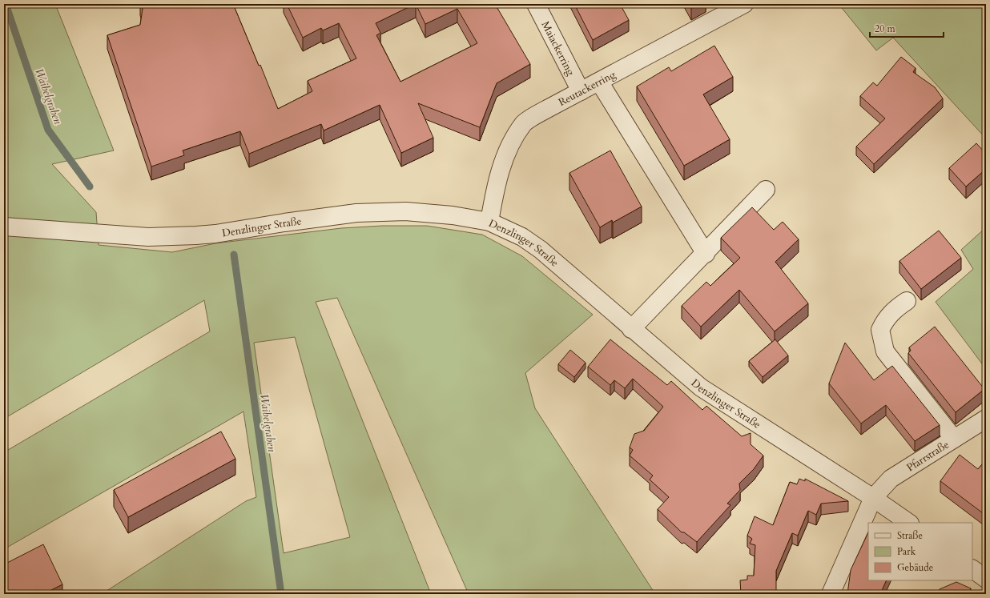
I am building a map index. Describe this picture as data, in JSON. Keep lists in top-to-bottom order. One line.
{"streets":{"street":["Maiackerring","Reutackerring","Denzlinger Straße","Pfarrstraße"]},"crossings":[["Maiackerring","Reutackerring"],["Reutackerring","Denzlinger Straße"],["Denzlinger Straße","Pfarrstraße"]],"water":["Waibelgraben"],"legend":["Straße","Park","Gebäude"],"scale_bar":"20 m"}
